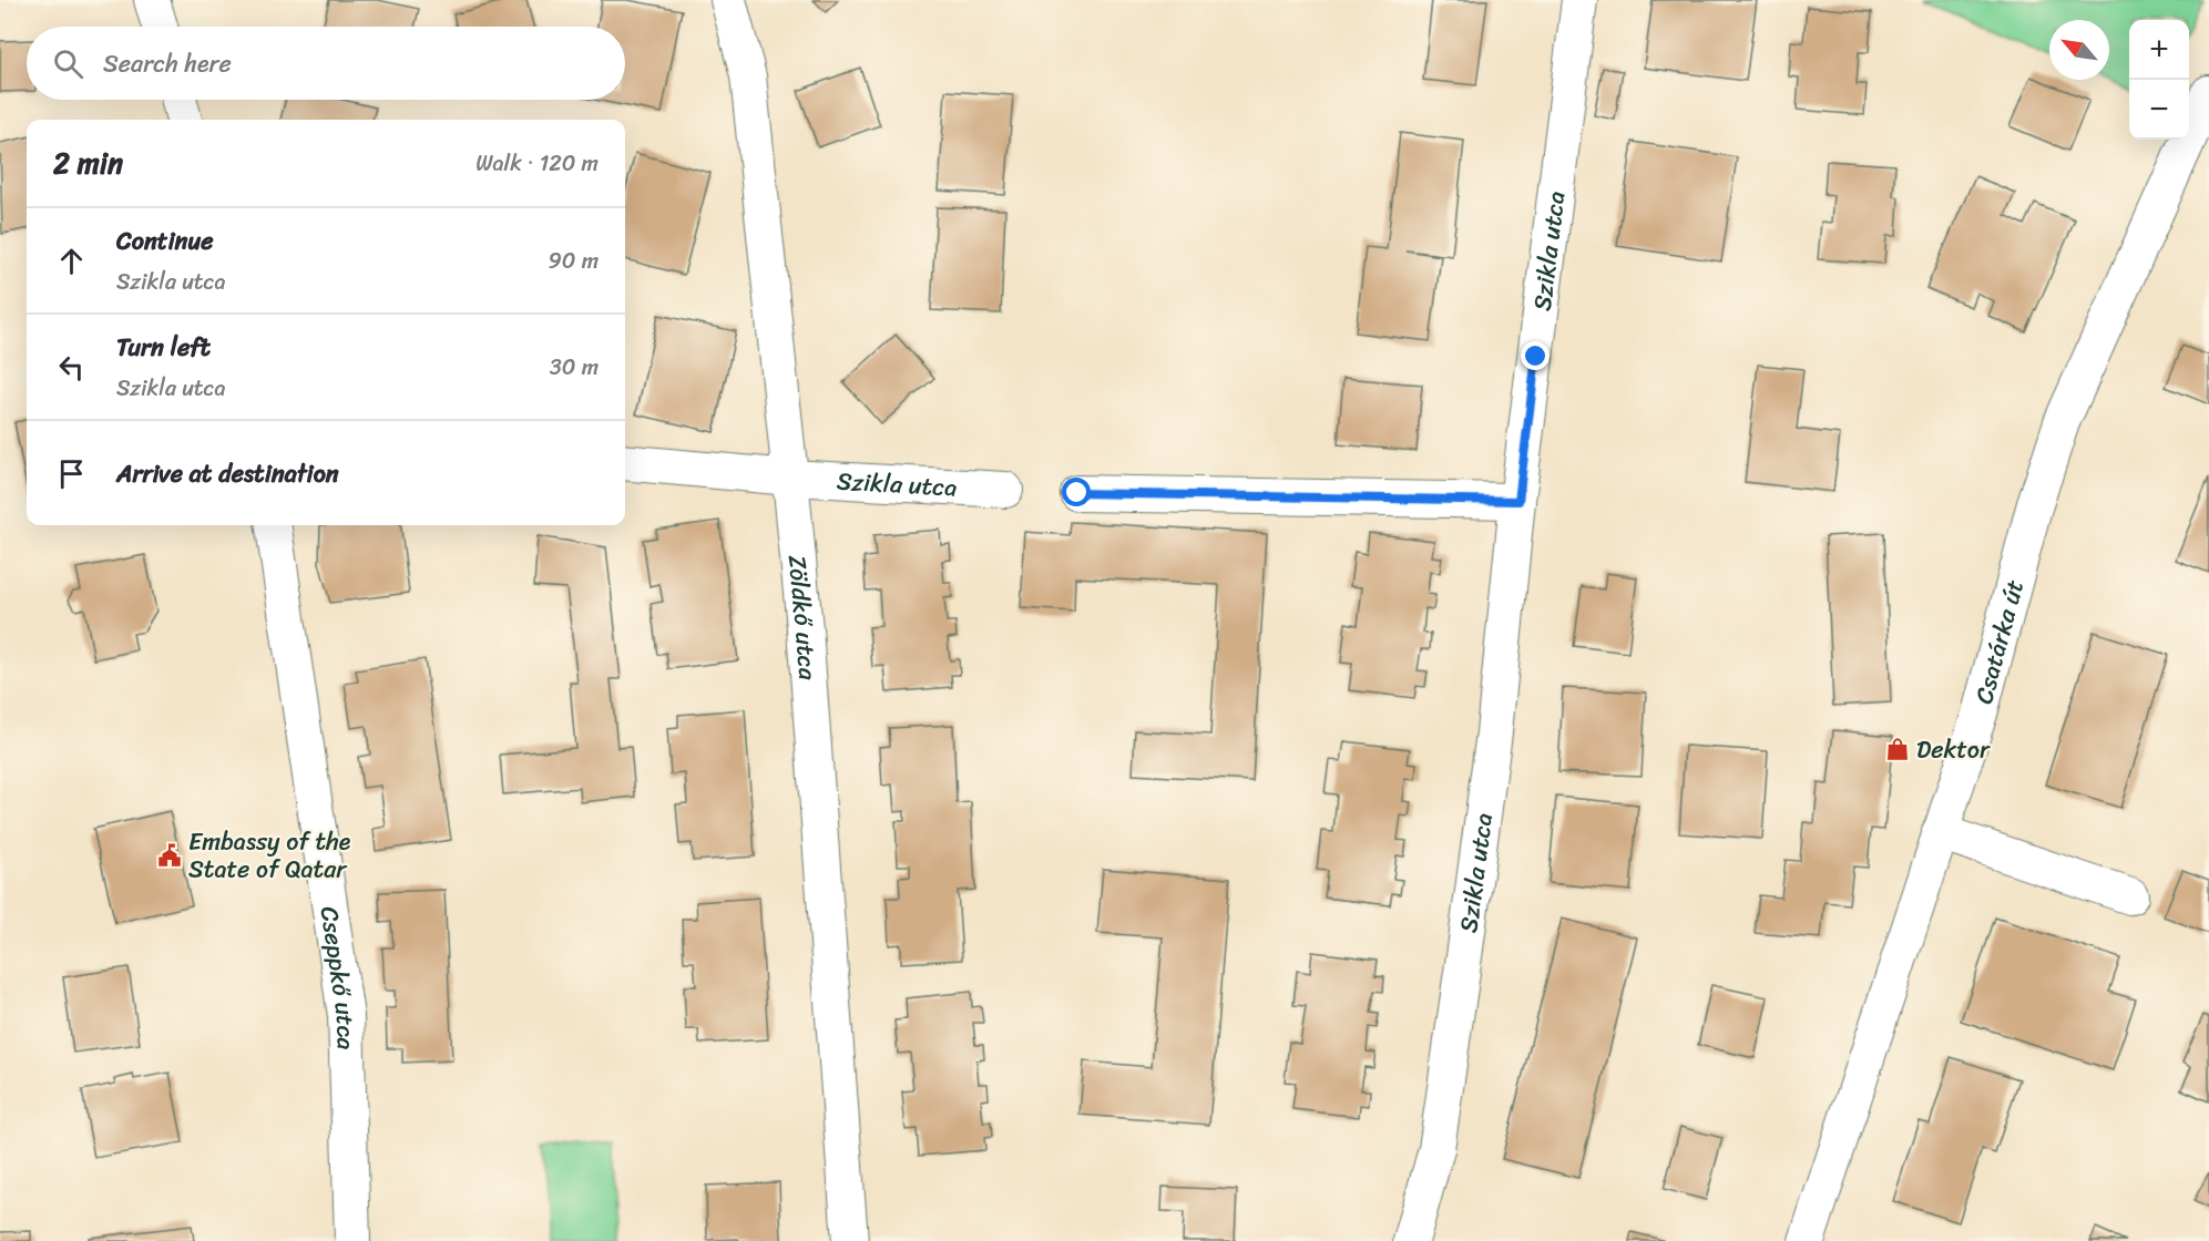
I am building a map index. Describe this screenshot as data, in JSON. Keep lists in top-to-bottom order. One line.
{"streets":{"street":["Szikla utca","Zöldkő utca","Csatárka út","Cseppkő utca"]},"crossings":[["Szikla utca","Zöldkő utca"]],"places":{"shop":["Dektor"],"public building":["Embassy of the State of Qatar"]},"north":"top left","page":{"map_buttons":["+","−"],"search":"Search here","heading":["2 min","Walk · 120 m"],"list":[["Continue","Szikla utca","90 m"],["Turn left","Szikla utca","30 m"],"Arrive at destination"]}}
